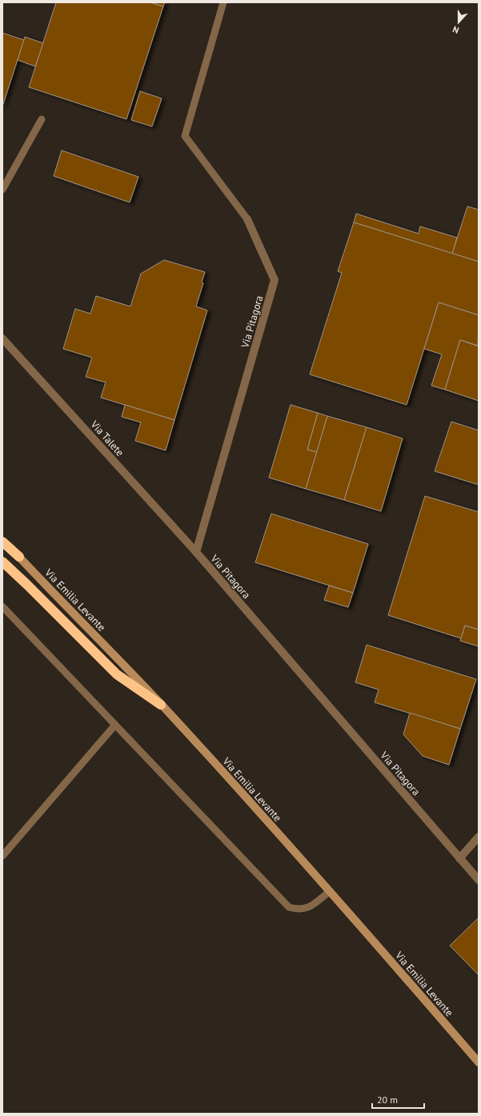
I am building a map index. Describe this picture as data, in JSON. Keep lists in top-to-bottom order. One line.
{"streets":{"main road":["Via Emilia Levante"],"street":["Via Pitagora","Via Talete"]},"crossings":[["Via Pitagora","Via Talete"]],"scale_bar":"20 m","north":"bottom"}
